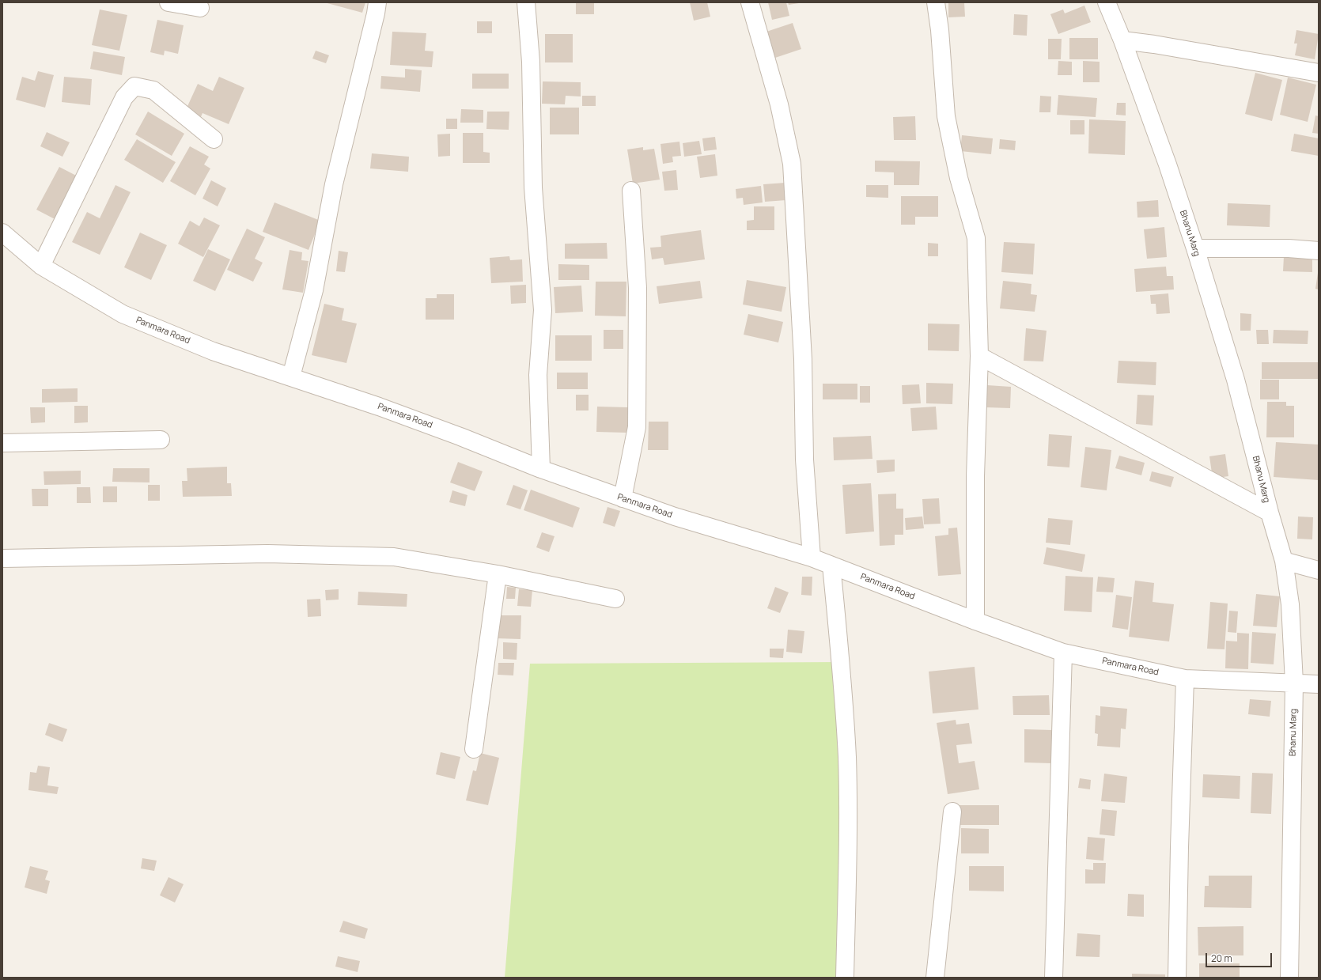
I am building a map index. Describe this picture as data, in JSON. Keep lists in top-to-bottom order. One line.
{"streets":{"street":["Bhanu Marg","Panmara Road"]},"crossings":[["Bhanu Marg","Panmara Road"]],"scale_bar":"20 m"}
